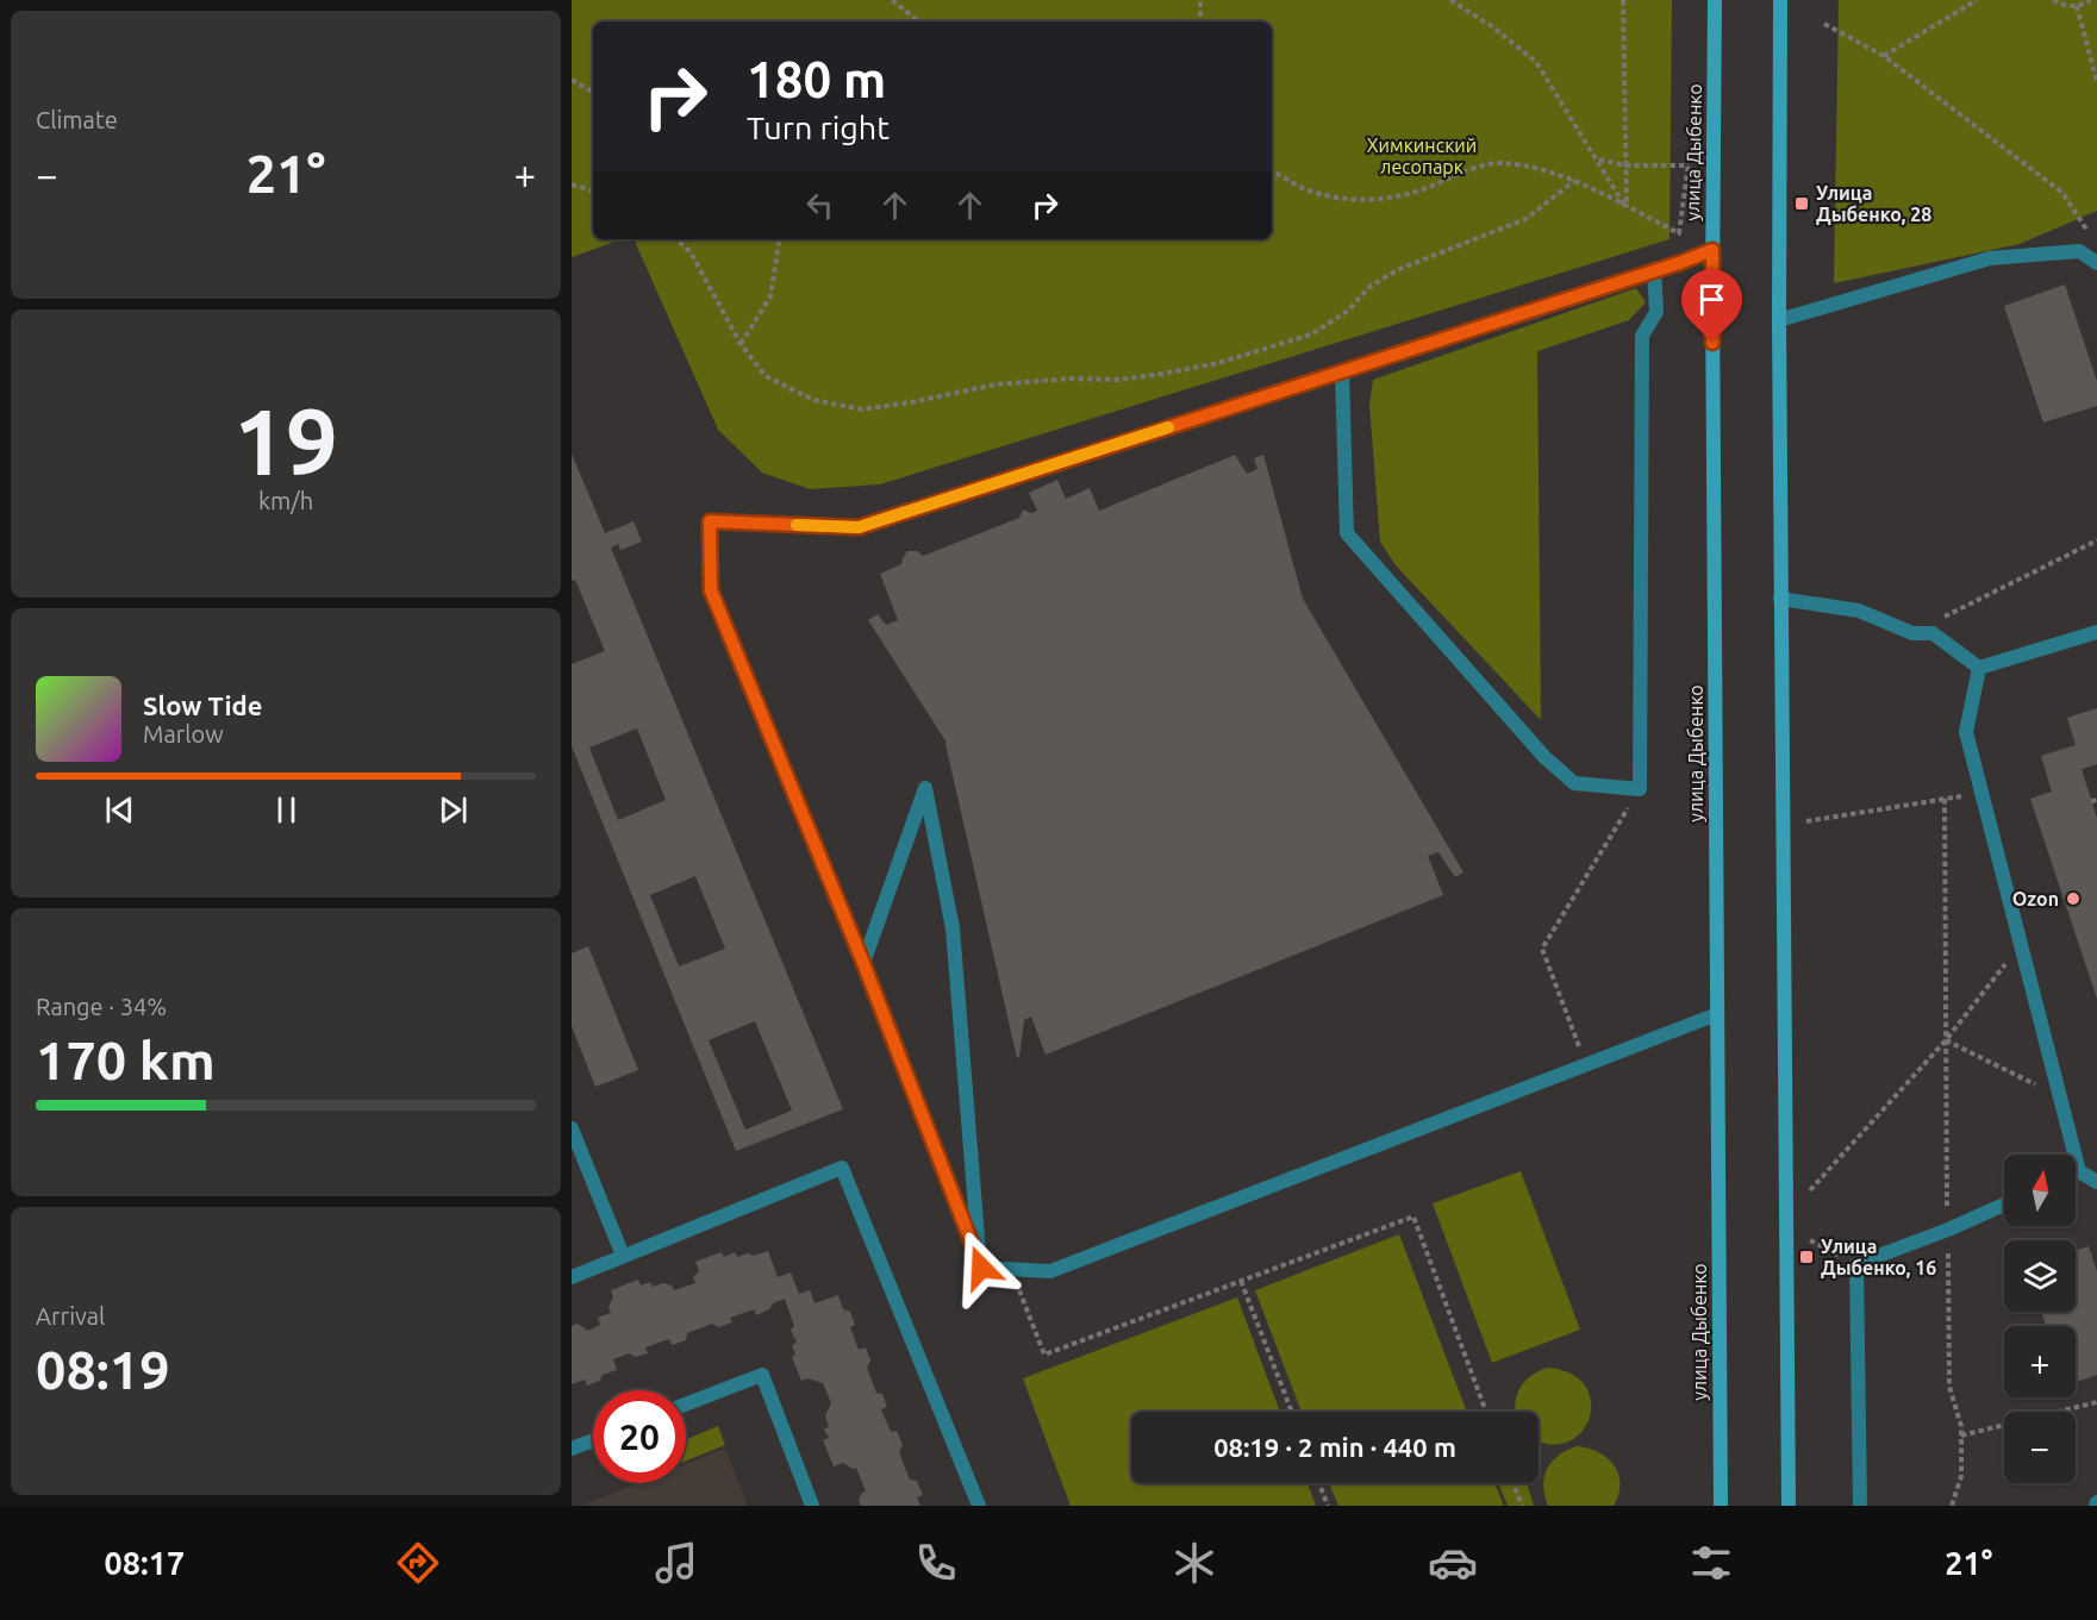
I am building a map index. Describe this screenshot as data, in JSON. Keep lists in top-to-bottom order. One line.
{"streets":{"main road":["улица Дыбенко"]},"parks":["Химкинский лесопарк"],"places":{"transit":["Улица Дыбенко, 28","Улица Дыбенко, 16"],"other":["Ozon"]},"north":"top","page":{"tile":["Climate",["19","km/h"],["Range · 34%","170 km"],["Arrival","08:19"]],"turn":["180 m","Turn right"],"heat":["−","21°","+"],"song":["Slow Tide","Marlow"],"map_buttons":["+","−"],"limit":"20","trip":"08:19 · 2 min · 440 m","tabs":["08:17","21°"]}}
